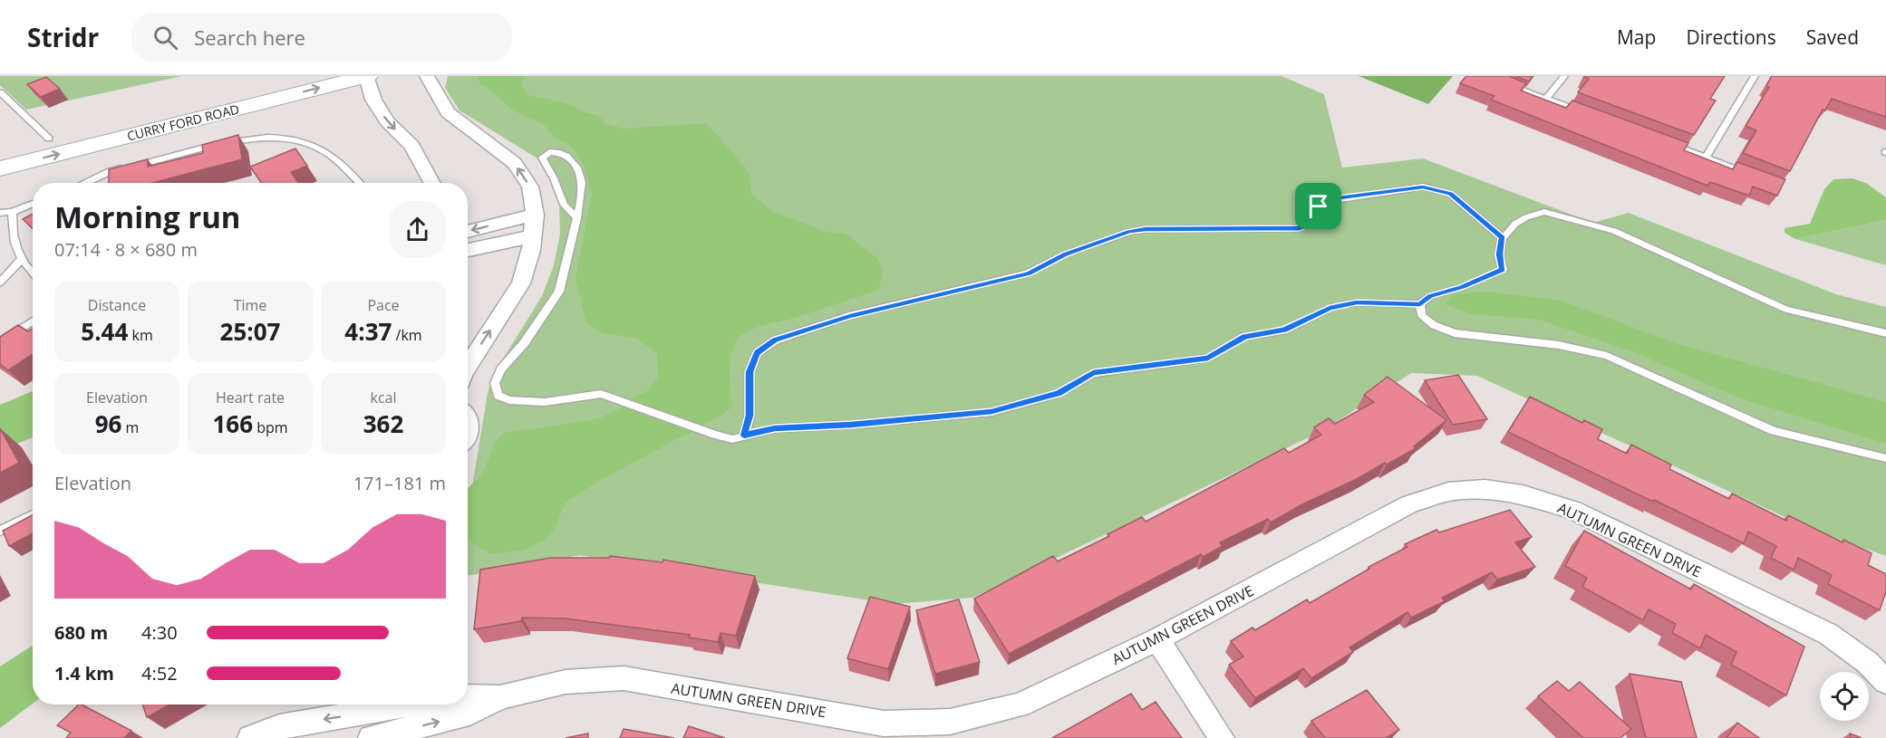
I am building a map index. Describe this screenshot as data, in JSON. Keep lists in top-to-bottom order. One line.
{"streets":{"main road":["CURRY FORD ROAD"],"street":["AUTUMN GREEN DRIVE"]},"page":{"header":"Stridr","search":"Search here","nav":["Map","Directions","Saved"],"heading":["Morning run","07:14 · 8 × 680 m"],"stats":[["Distance","5.44 km"],["Time","25:07"],["Pace","4:37 /km"],["Elevation","96 m"],["Heart rate","166 bpm"],["kcal","362"]],"chart":["Elevation","171–181 m"],"list":[{"name":"680 m","note":"4:30"},{"name":"1.4 km","note":"4:52"}]}}
